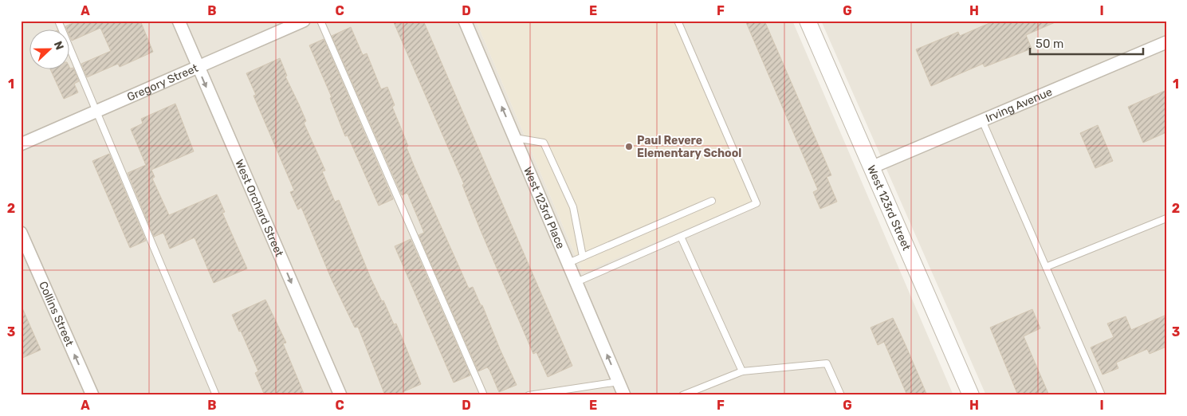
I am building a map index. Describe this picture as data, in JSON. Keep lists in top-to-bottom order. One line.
{"streets":{"street":["Gregory Street","Irving Avenue","West Orchard Street","West 123rd Place","West 123rd Street","Collins Street"]},"crossings":[["Gregory Street","West Orchard Street"],["Irving Avenue","West 123rd Street"]],"one_way":["West Orchard Street","West 123rd Place","Collins Street"],"places":["Paul Revere Elementary School"],"scale_bar":"50 m","north":"right","grid":{"columns":["A","B","C","D","E","F","G","H","I"],"rows":["1","2","3"]}}
